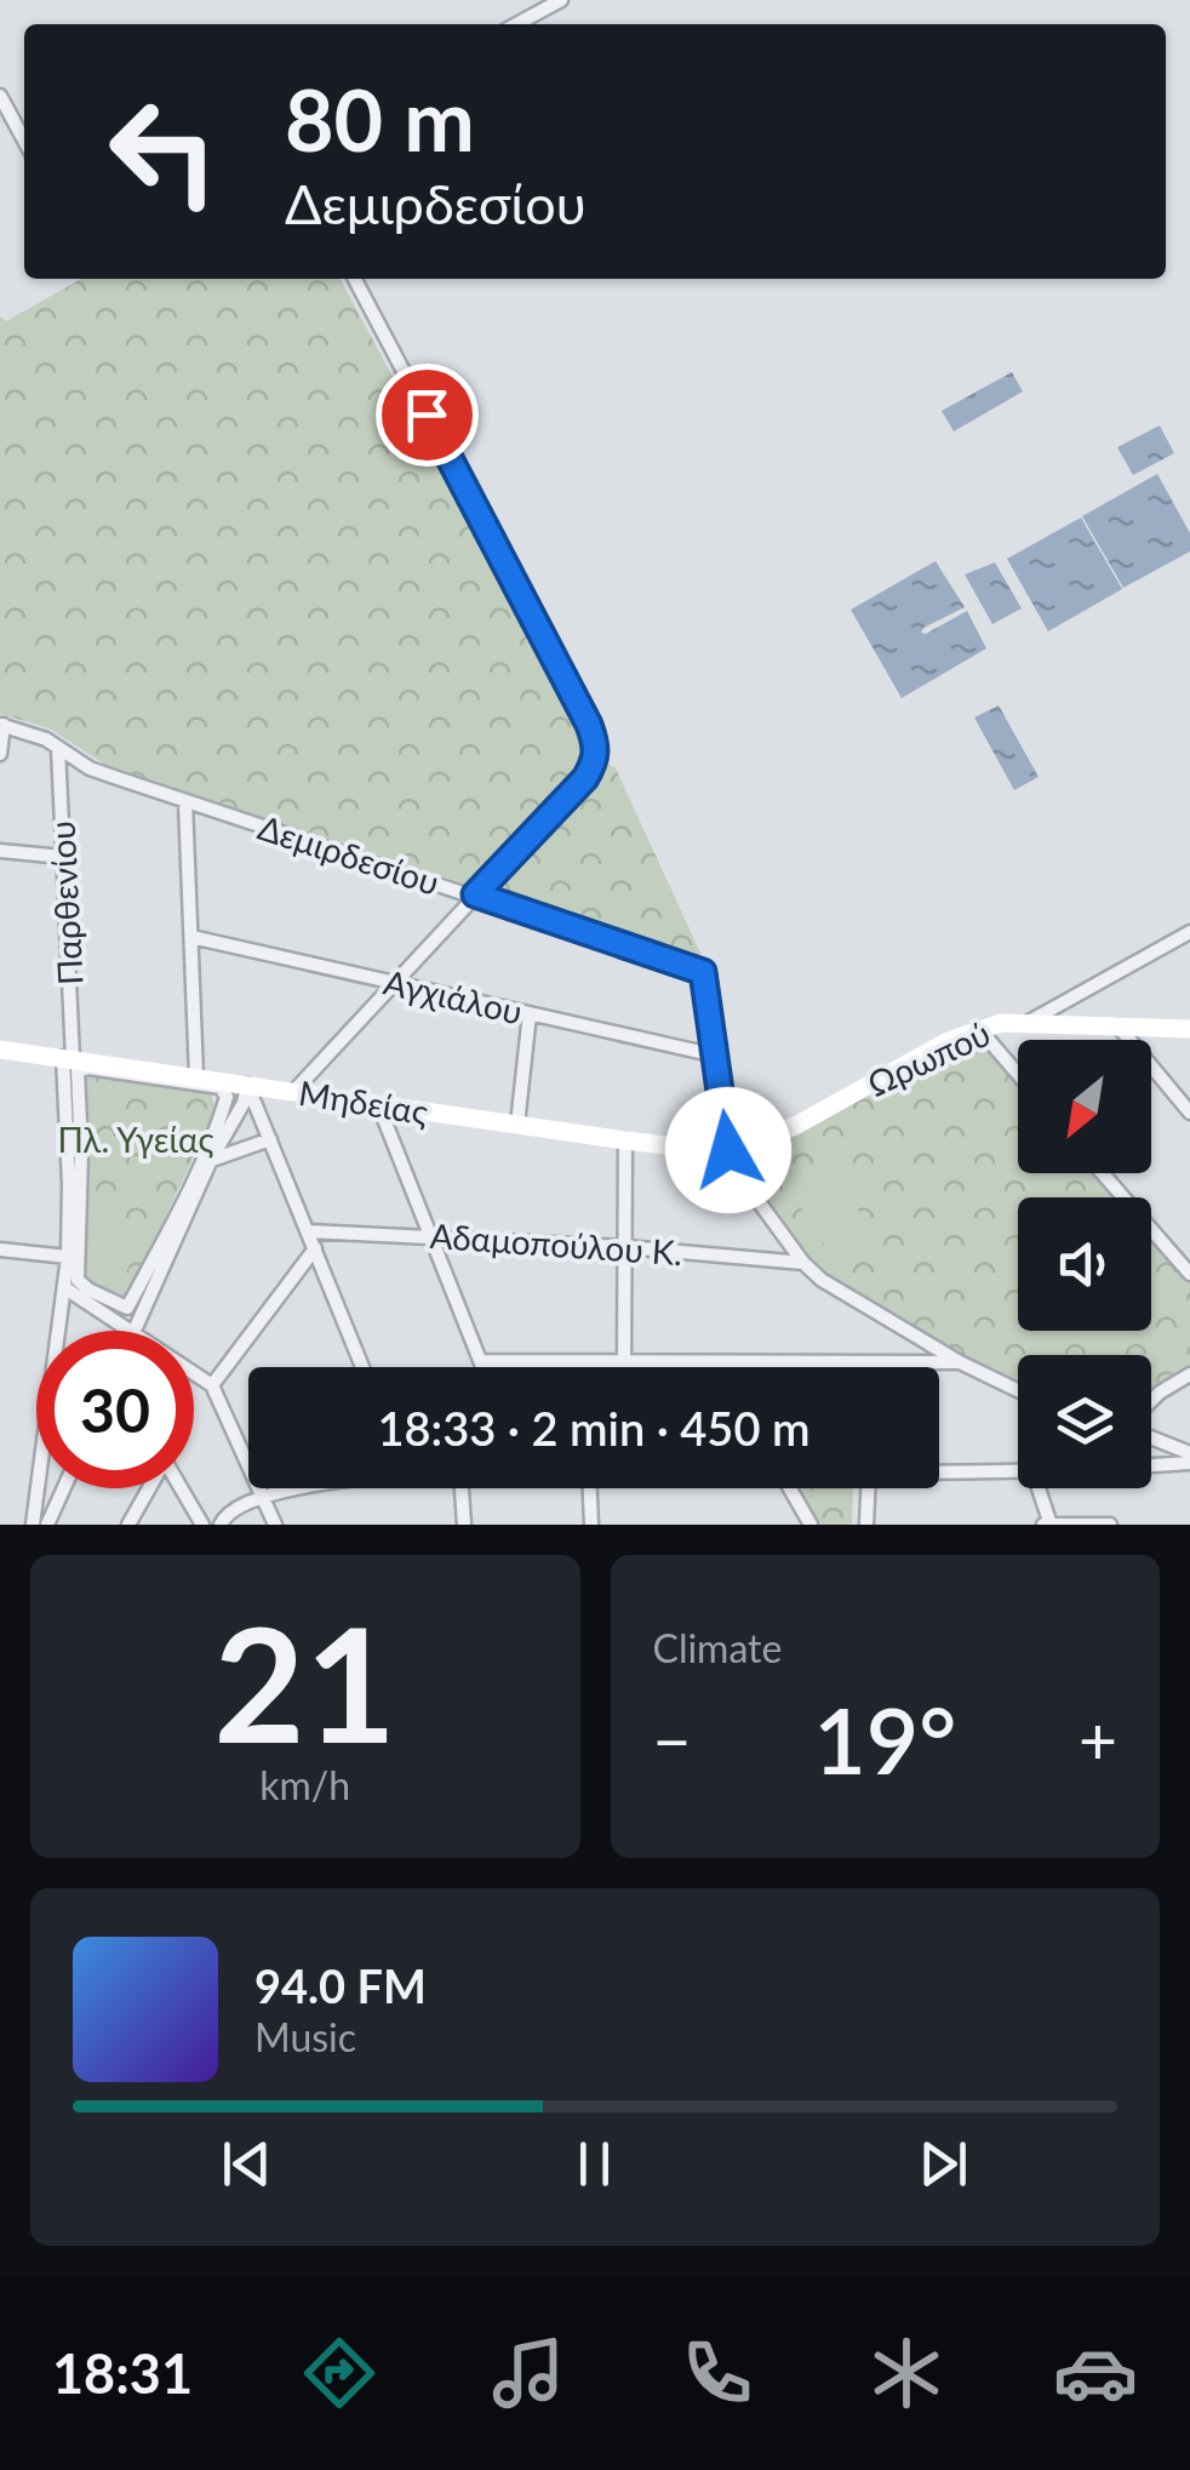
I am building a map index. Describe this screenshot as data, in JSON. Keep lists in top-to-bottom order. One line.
{"streets":{"street":["Δεμιρδεσίου","Παρθενίου","Αγχιάλου","Ωρωπού","Μηδείας","Αδαμοπούλου Κ."]},"crossings":[["Δεμιρδεσίου","Παρθενίου"],["Δεμιρδεσίου","Αγχιάλου"],["Παρθενίου","Μηδείας"],["Ωρωπού","Μηδείας"]],"parks":["Πλ. Υγείας"],"north":"bottom left","page":{"turn":["80 m","Δεμιρδεσίου"],"limit":"30","trip":"18:33 · 2 min · 450 m","tile":[["21","km/h"],"Climate"],"heat":["−","19°","+"],"song":["94.0 FM","Music"],"tabs":"18:31"}}
